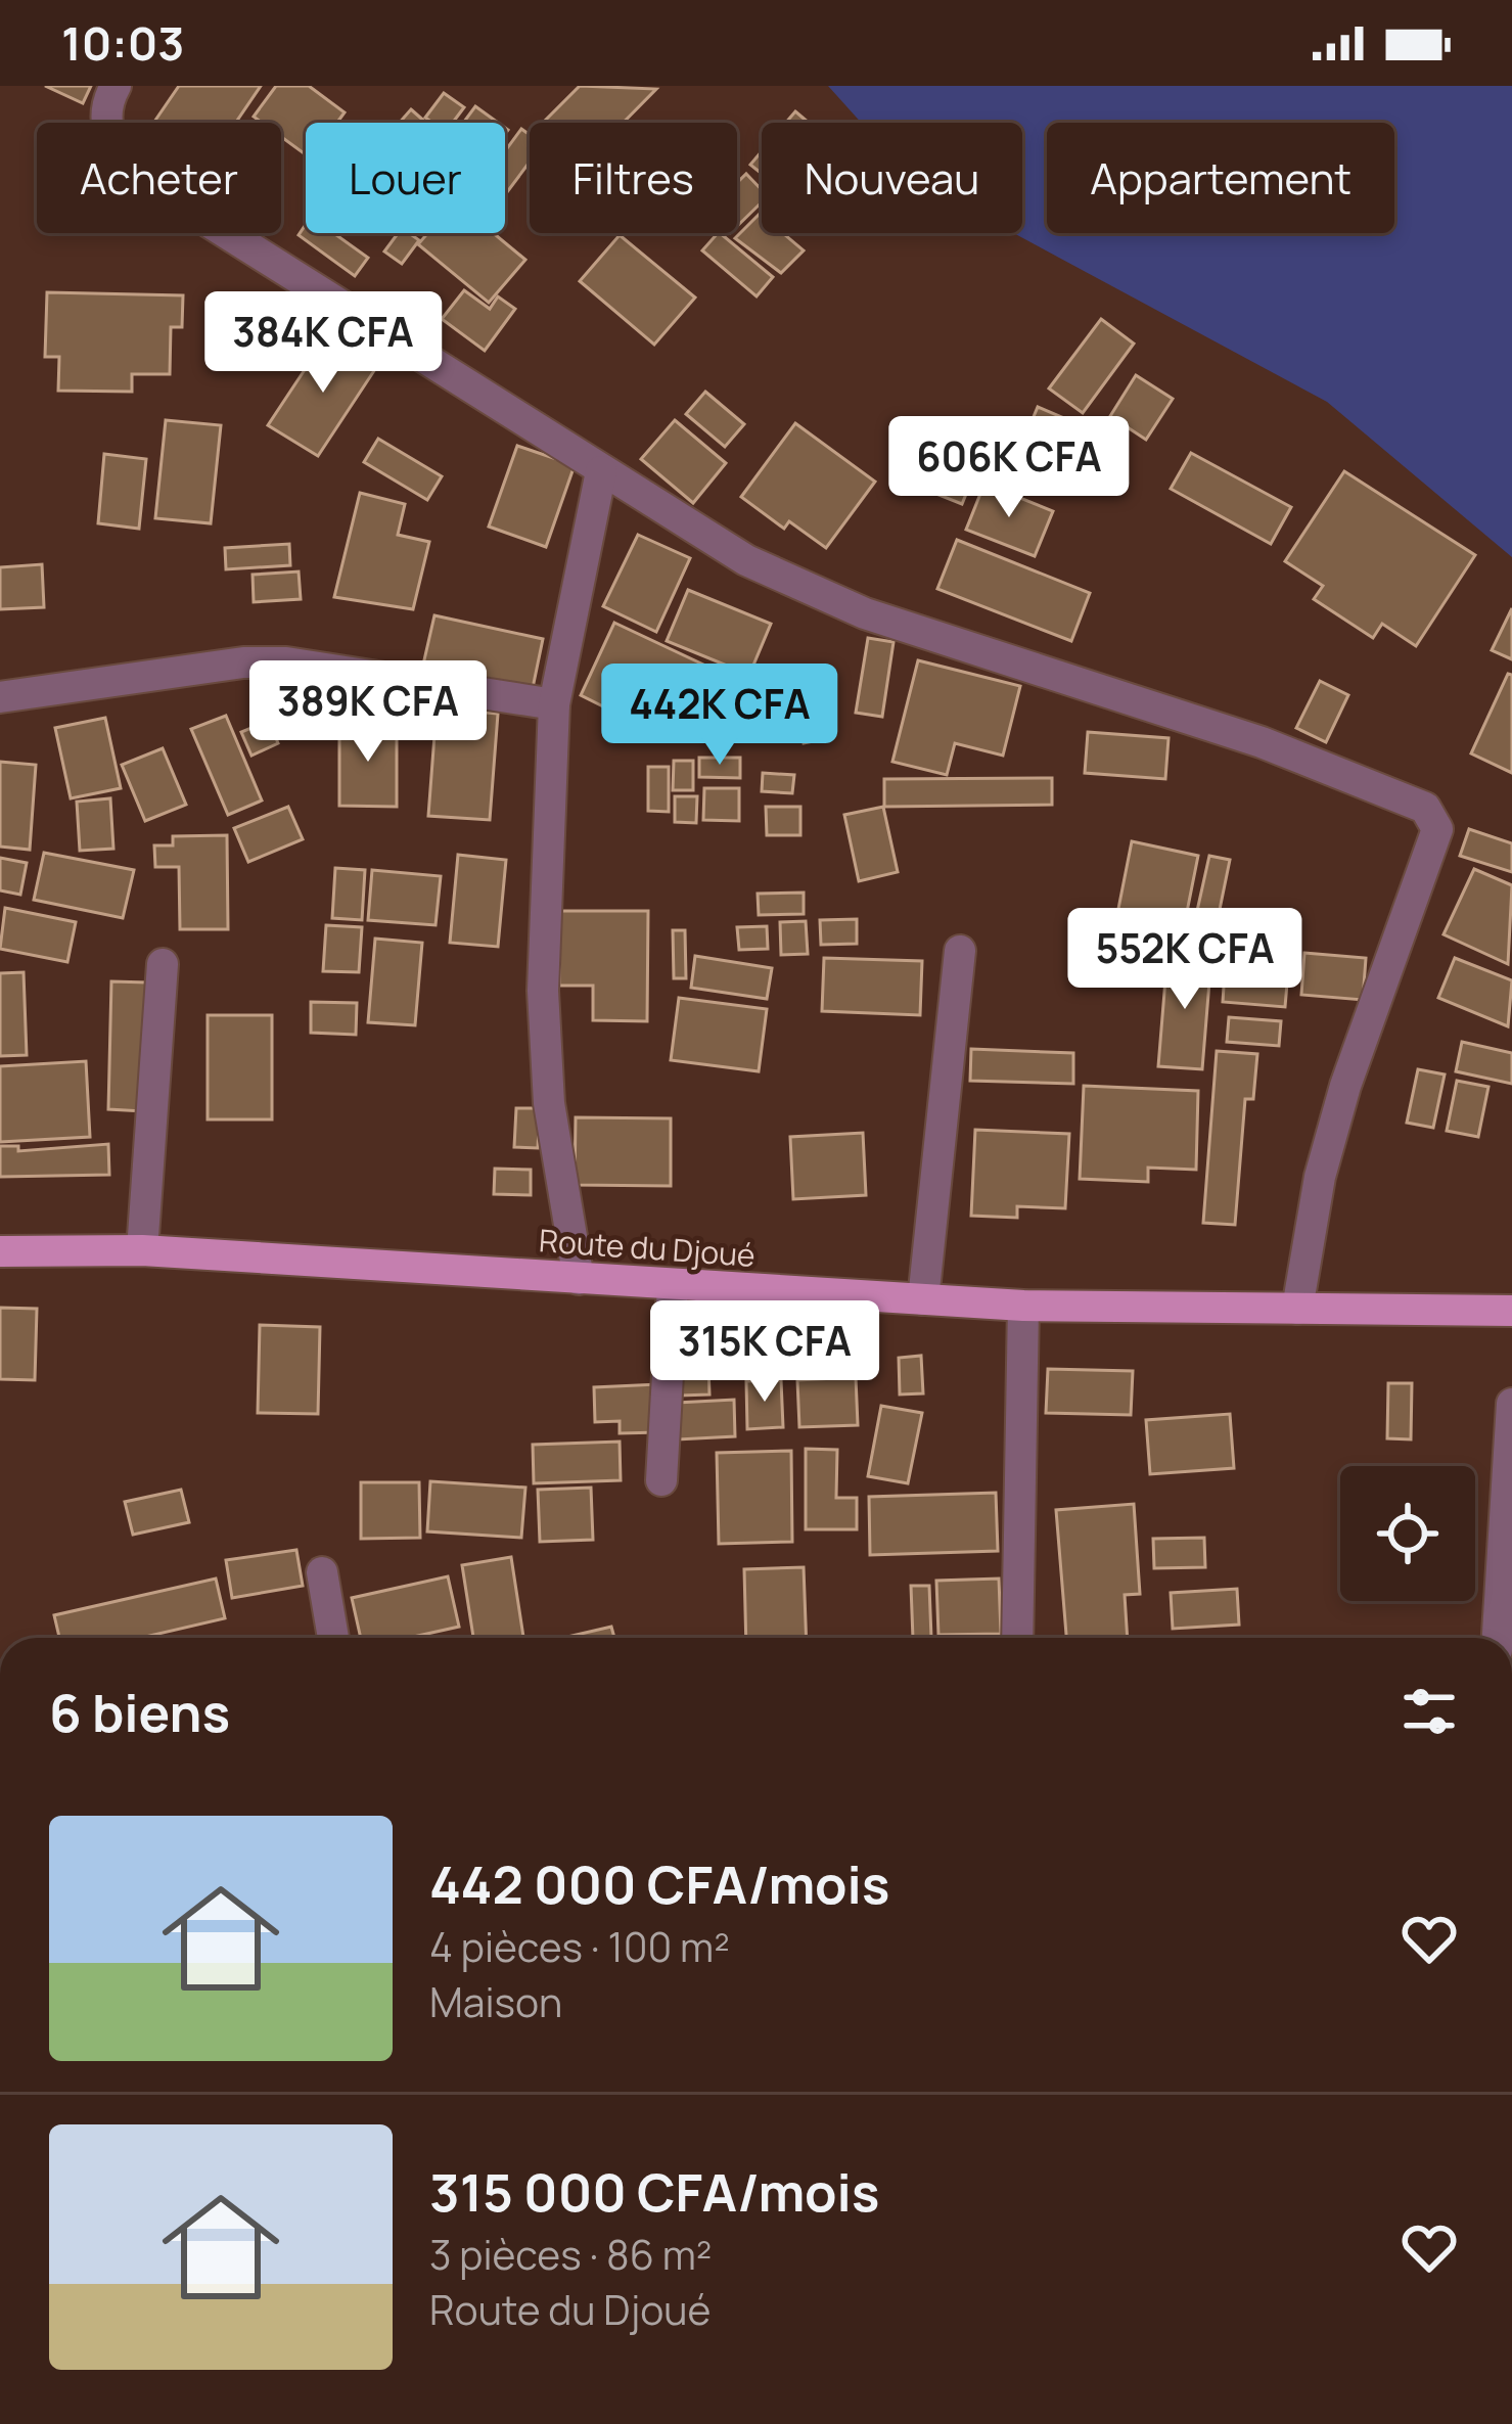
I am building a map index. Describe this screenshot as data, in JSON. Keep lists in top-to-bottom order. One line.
{"streets":{"main road":["Route du Djoué"]},"page":{"status":"10:03","chip":["Acheter","Louer","Filtres","Nouveau","Appartement"],"price":["384K CFA","606K CFA","389K CFA","442K CFA","552K CFA","315K CFA"],"heading":"6 biens","list":[{"name":"442 000 CFA/mois","note":"4 pièces · 100 m² · Maison"},{"name":"315 000 CFA/mois","note":"3 pièces · 86 m² · Route du Djoué"}]}}
